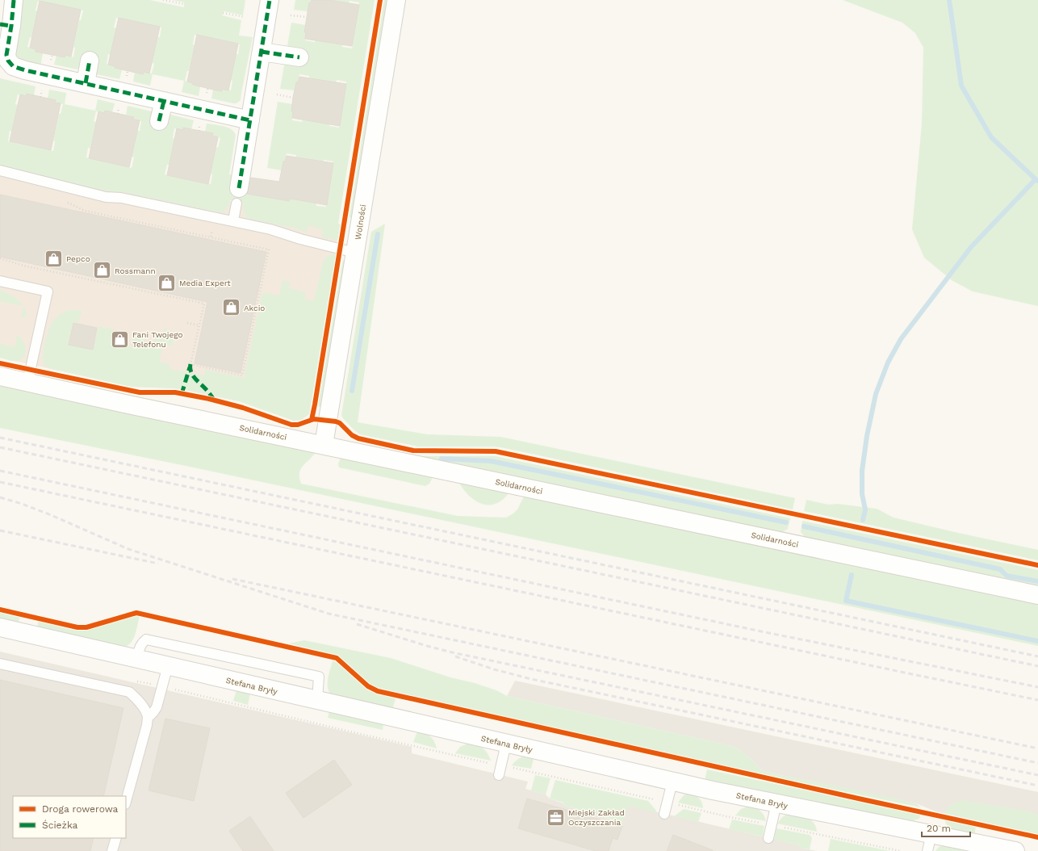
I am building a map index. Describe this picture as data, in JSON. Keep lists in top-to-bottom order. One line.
{"streets":{"street":["Wolności","Solidarności","Stefana Bryły"]},"crossings":[["Wolności","Solidarności"]],"places":{"shop":["Pepco","Rossmann","Media Expert","Akcio","Fani Twojego Telefonu"],"office":["Miejski Zakład Oczyszczania"]},"legend":["Droga rowerowa","Ścieżka"],"scale_bar":"20 m"}
